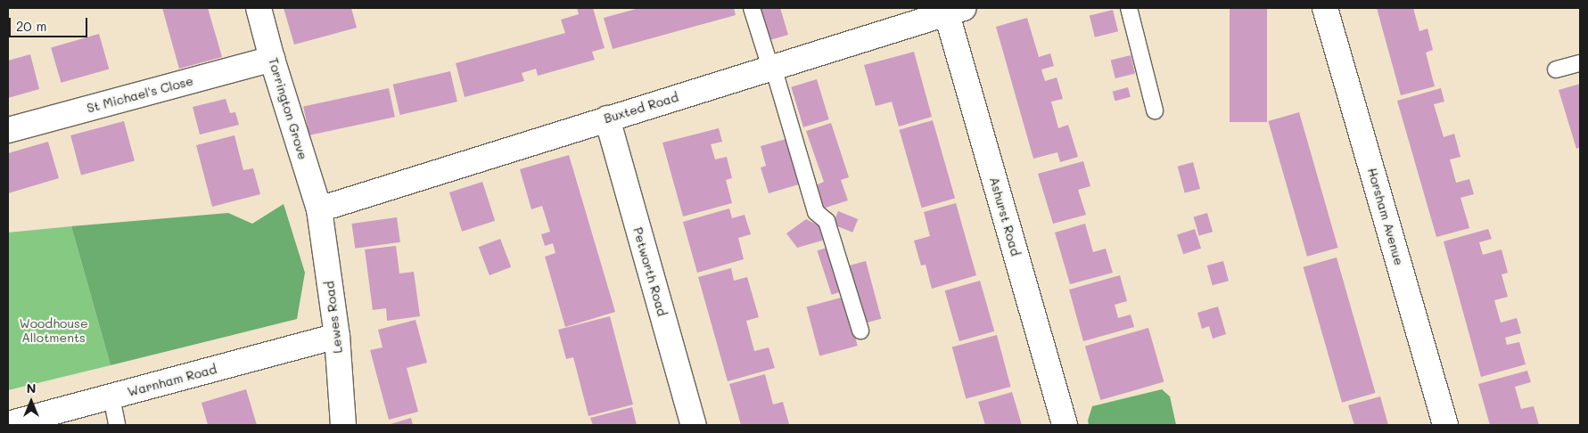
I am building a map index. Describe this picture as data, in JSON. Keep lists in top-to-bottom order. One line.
{"streets":{"street":["St Michael's Close","Buxted Road","Torrington Grove","Ashurst Road","Horsham Avenue","Petworth Road","Lewes Road","Warnham Road"]},"crossings":[["St Michael's Close","Torrington Grove"],["Buxted Road","Torrington Grove"],["Buxted Road","Ashurst Road"],["Buxted Road","Petworth Road"],["Buxted Road","Lewes Road"],["Torrington Grove","Lewes Road"],["Lewes Road","Warnham Road"]],"parks":["Woodhouse Allotments"],"scale_bar":"20 m","north":"top"}
